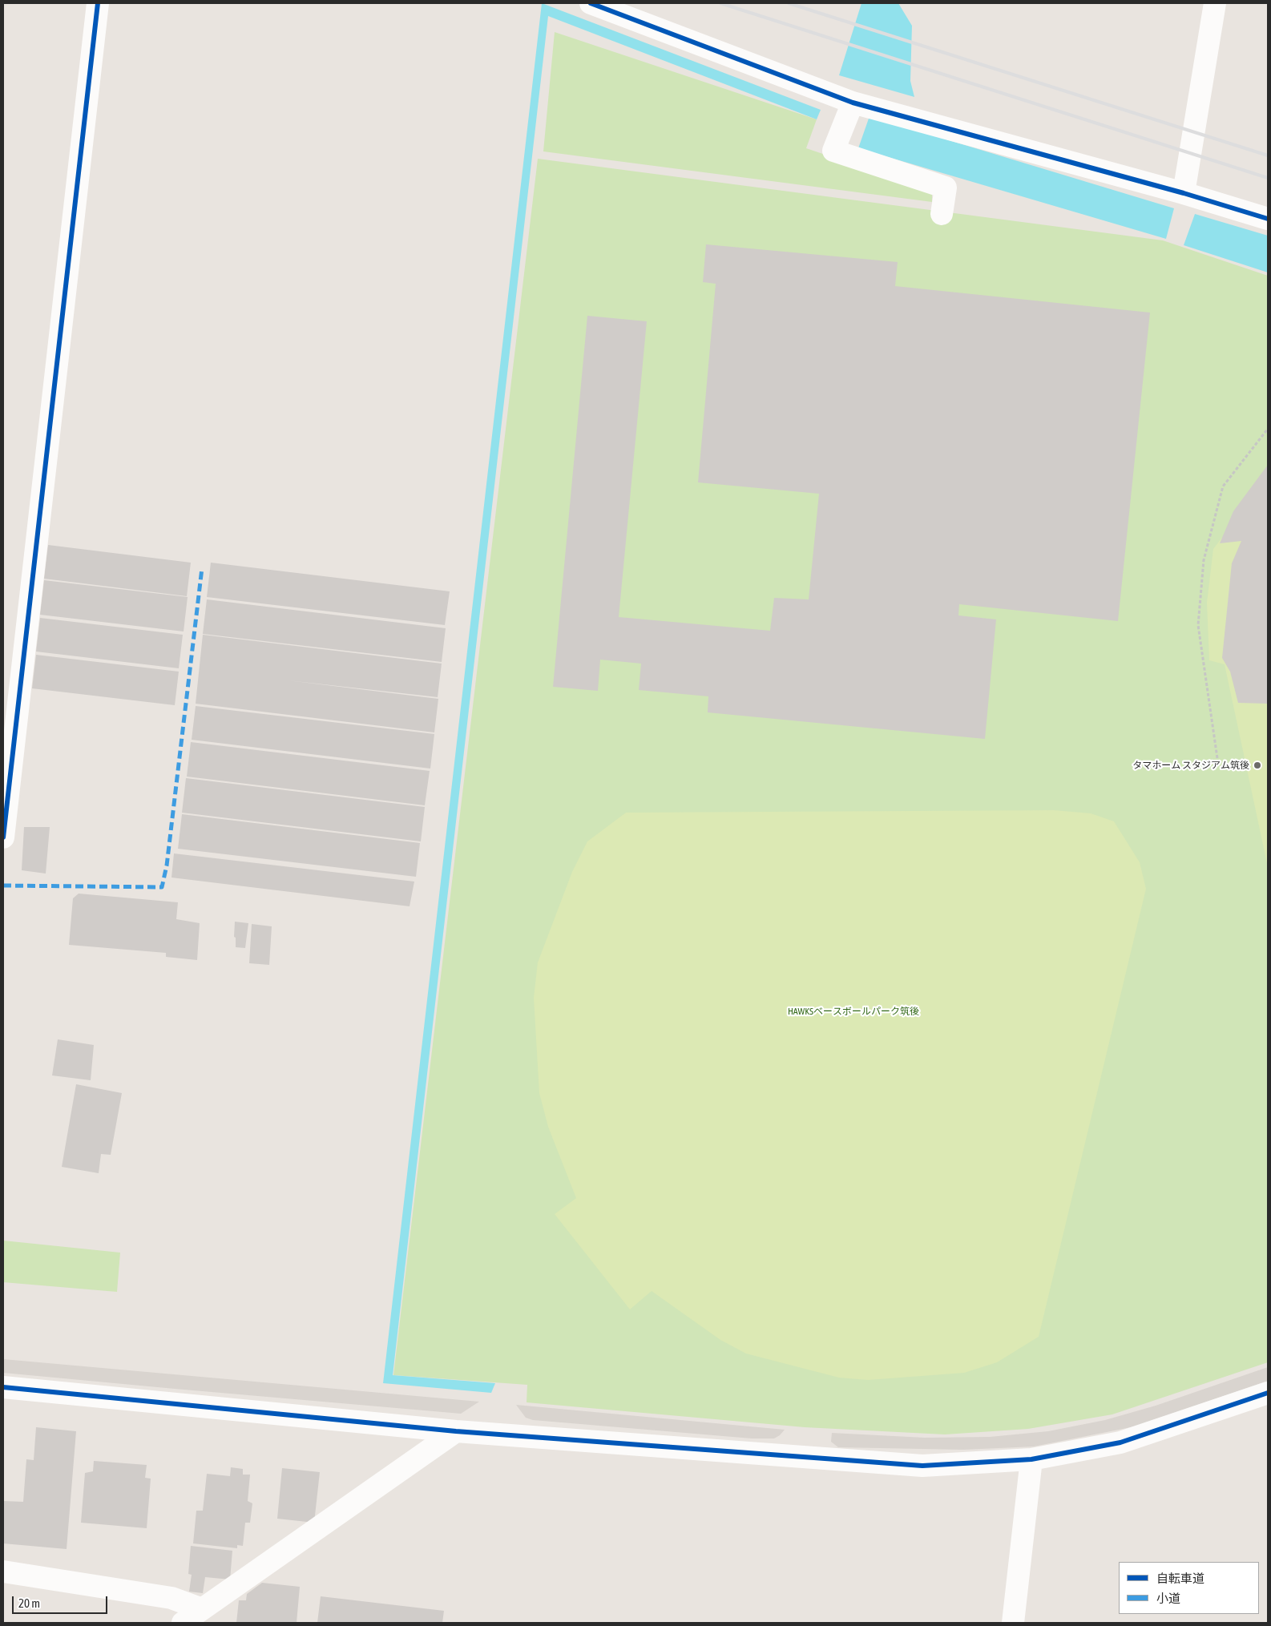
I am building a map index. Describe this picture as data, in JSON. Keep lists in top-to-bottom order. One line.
{"parks":["HAWKSベースボールパーク筑後"],"places":["タマホーム スタジアム筑後"],"legend":["自転車道","小道"],"scale_bar":"20 m"}
